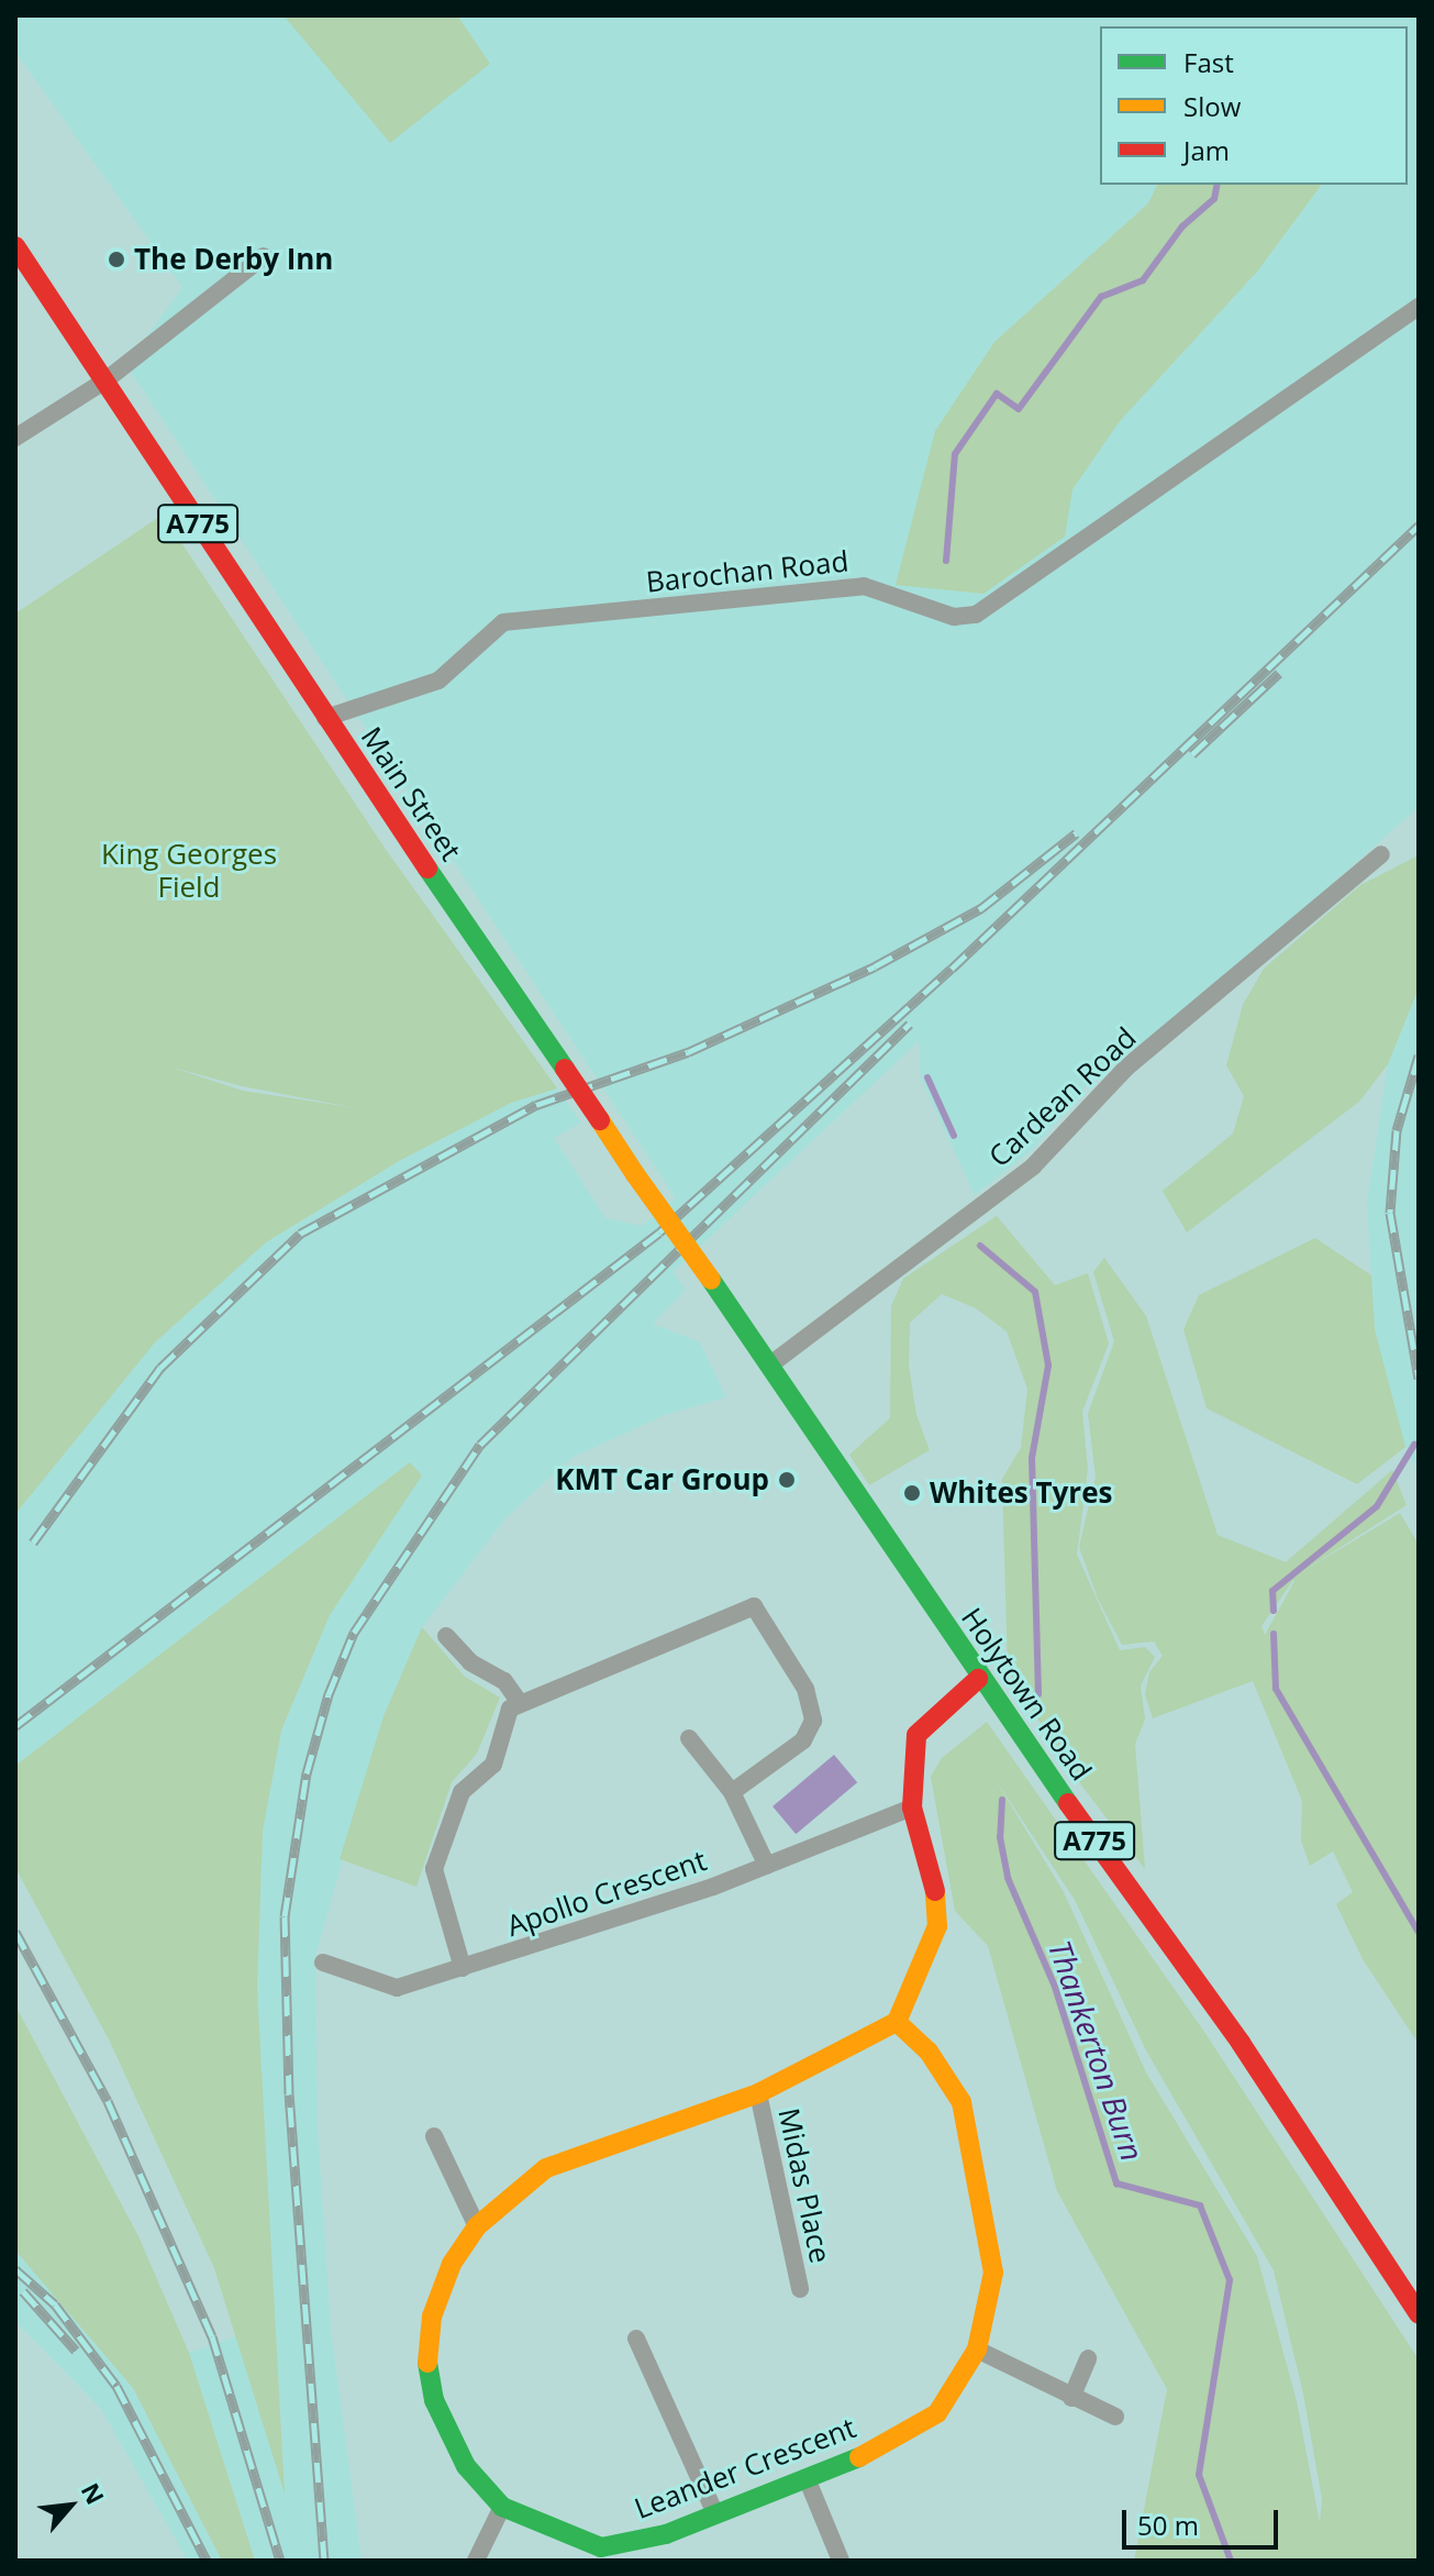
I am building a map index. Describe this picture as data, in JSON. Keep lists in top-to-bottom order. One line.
{"streets":{"main road":["A775","Main Street","Holytown Road","Leander Crescent"],"street":["Barochan Road","Cardean Road","Apollo Crescent","Midas Place"]},"crossings":[["Barochan Road","Main Street"],["Main Street","Cardean Road"],["Main Street","Holytown Road"],["Cardean Road","Holytown Road"],["Midas Place","Leander Crescent"]],"water":["Thankerton Burn"],"parks":["King Georges Field"],"places":["The Derby Inn","KMT Car Group","Whites Tyres"],"legend":["Fast","Slow","Jam"],"scale_bar":"50 m","north":"top right"}
